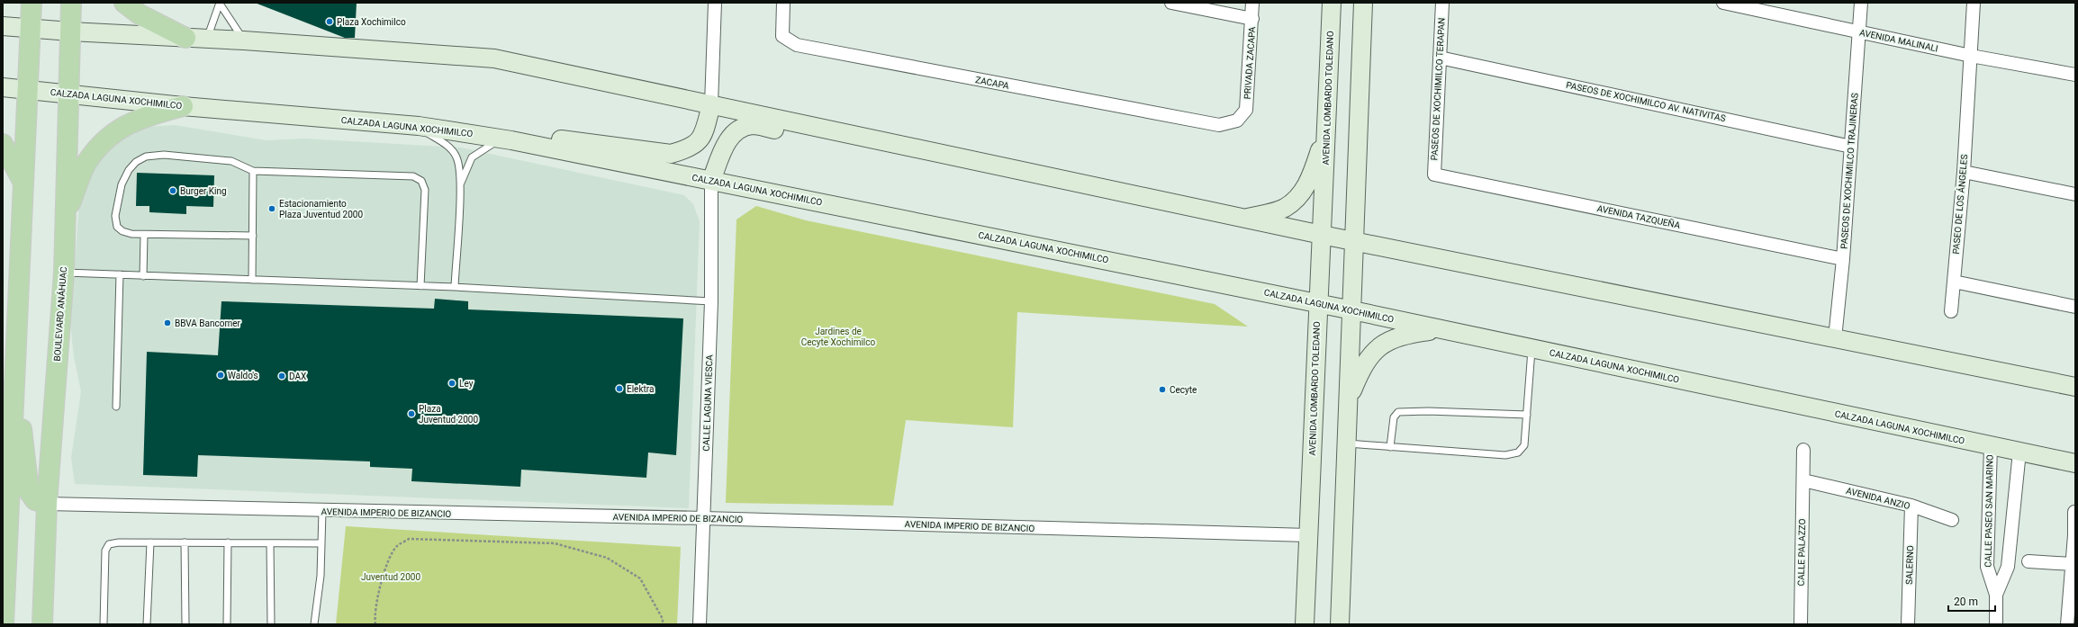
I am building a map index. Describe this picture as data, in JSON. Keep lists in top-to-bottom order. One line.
{"streets":{"main road":["AVENIDA LOMBARDO TOLEDANO","CALZADA LAGUNA XOCHIMILCO","BOULEVARD ANÁHUAC"],"street":["AVENIDA MALINALI","PRIVADA ZACAPA","ZACAPA","PASEOS DE XOCHIMILCO TERAPAN","PASEOS DE XOCHIMILCO AV. NATIVITAS","PASEOS DE XOCHIMILCO TRAJINERAS","PASEO DE LOS ÁNGELES","AVENIDA TAZQUEÑA","CALLE LAGUNA VIESCA","AVENIDA ANZIO","CALLE PASEO SAN MARINO","AVENIDA IMPERIO DE BIZANCIO","CALLE PALAZZO","SALERNO"]},"crossings":[["AVENIDA MALINALI","PASEOS DE XOCHIMILCO TRAJINERAS"],["AVENIDA MALINALI","PASEO DE LOS ÁNGELES"],["PRIVADA ZACAPA","ZACAPA"],["PASEOS DE XOCHIMILCO TERAPAN","PASEOS DE XOCHIMILCO AV. NATIVITAS"],["PASEOS DE XOCHIMILCO TERAPAN","AVENIDA TAZQUEÑA"],["AVENIDA LOMBARDO TOLEDANO","CALZADA LAGUNA XOCHIMILCO"],["AVENIDA LOMBARDO TOLEDANO","AVENIDA IMPERIO DE BIZANCIO"],["CALZADA LAGUNA XOCHIMILCO","BOULEVARD ANÁHUAC"],["CALZADA LAGUNA XOCHIMILCO","CALLE LAGUNA VIESCA"],["CALZADA LAGUNA XOCHIMILCO","CALLE PASEO SAN MARINO"],["PASEOS DE XOCHIMILCO AV. NATIVITAS","PASEOS DE XOCHIMILCO TRAJINERAS"],["PASEOS DE XOCHIMILCO TRAJINERAS","AVENIDA TAZQUEÑA"],["BOULEVARD ANÁHUAC","AVENIDA IMPERIO DE BIZANCIO"],["CALLE LAGUNA VIESCA","AVENIDA IMPERIO DE BIZANCIO"],["AVENIDA ANZIO","CALLE PALAZZO"],["AVENIDA ANZIO","SALERNO"]],"parks":["Jardines de Cecyte Xochimilco","Juventud 2000"],"places":["Plaza Xochimilco","Burger King","Estacionamiento Plaza Juventud 2000","BBVA Bancomer","Waldo's","DAX","Ley","Elektra","Cecyte","Plaza Juventud 2000"],"scale_bar":"20 m"}
